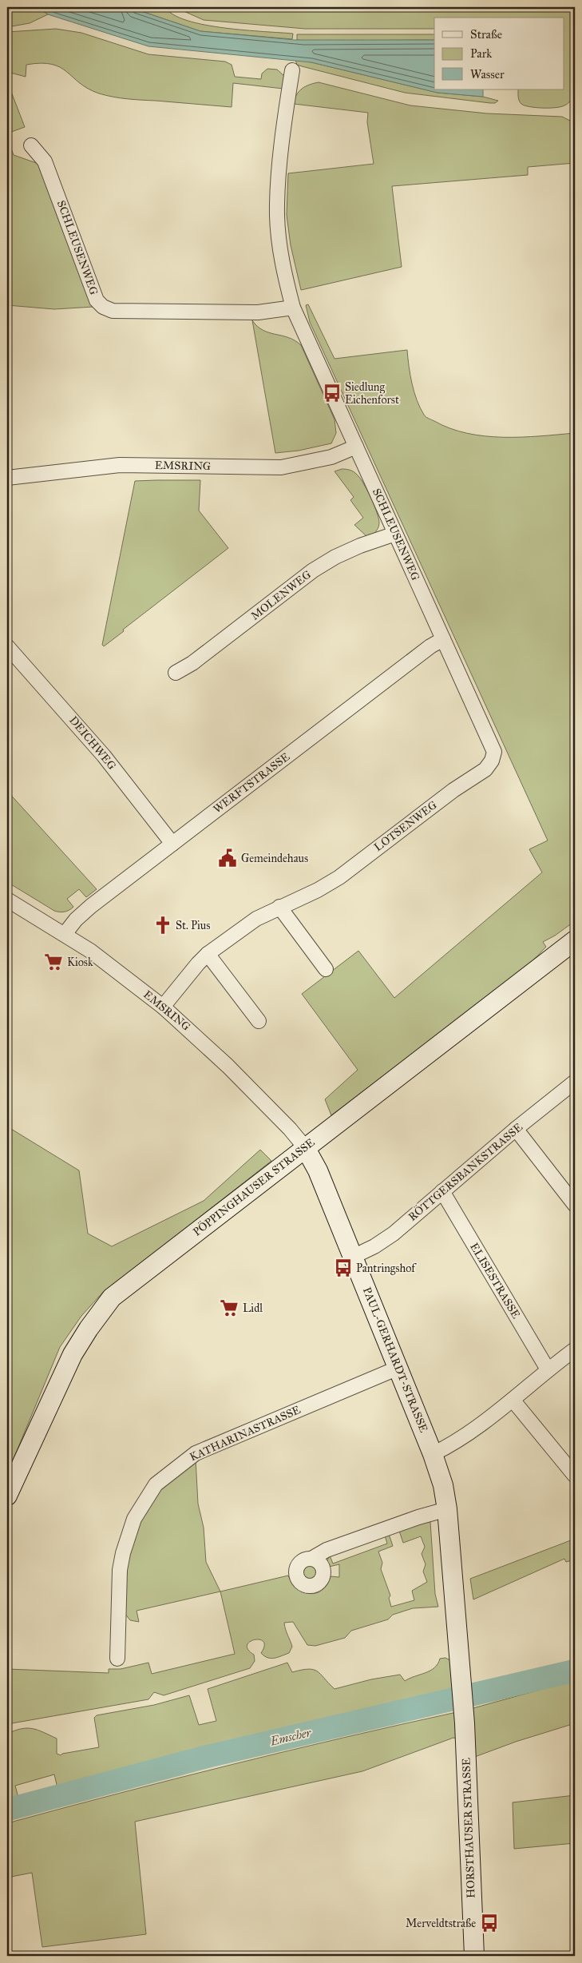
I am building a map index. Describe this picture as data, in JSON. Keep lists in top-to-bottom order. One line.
{"streets":{"main road":["PÖPPINGHAUSER STRASSE","PAUL-GERHARDT-STRASSE","HORSTHAUSER STRASSE"],"street":["SCHLEUSENWEG","EMSRING","MOLENWEG","DEICHWEG","WERFTSTRASSE","LOTSENWEG","RÖTTGERSBANKSTRASSE","ELISESTRASSE","KATHARINASTRASSE"]},"crossings":[["SCHLEUSENWEG","EMSRING"],["SCHLEUSENWEG","MOLENWEG"],["SCHLEUSENWEG","WERFTSTRASSE"],["SCHLEUSENWEG","LOTSENWEG"],["EMSRING","WERFTSTRASSE"],["EMSRING","LOTSENWEG"],["EMSRING","PÖPPINGHAUSER STRASSE"],["EMSRING","PAUL-GERHARDT-STRASSE"],["DEICHWEG","WERFTSTRASSE"],["RÖTTGERSBANKSTRASSE","ELISESTRASSE"],["RÖTTGERSBANKSTRASSE","PAUL-GERHARDT-STRASSE"],["PÖPPINGHAUSER STRASSE","PAUL-GERHARDT-STRASSE"],["PAUL-GERHARDT-STRASSE","KATHARINASTRASSE"],["PAUL-GERHARDT-STRASSE","HORSTHAUSER STRASSE"]],"water":["Emscher"],"places":{"bus stop":["Siedlung Eichenforst","Pantringshof","Merveldtstraße"],"public building":["Gemeindehaus"],"church":["St. Pius"],"supermarket":["Kiosk","Lidl"]},"legend":["Straße","Park","Wasser"]}
